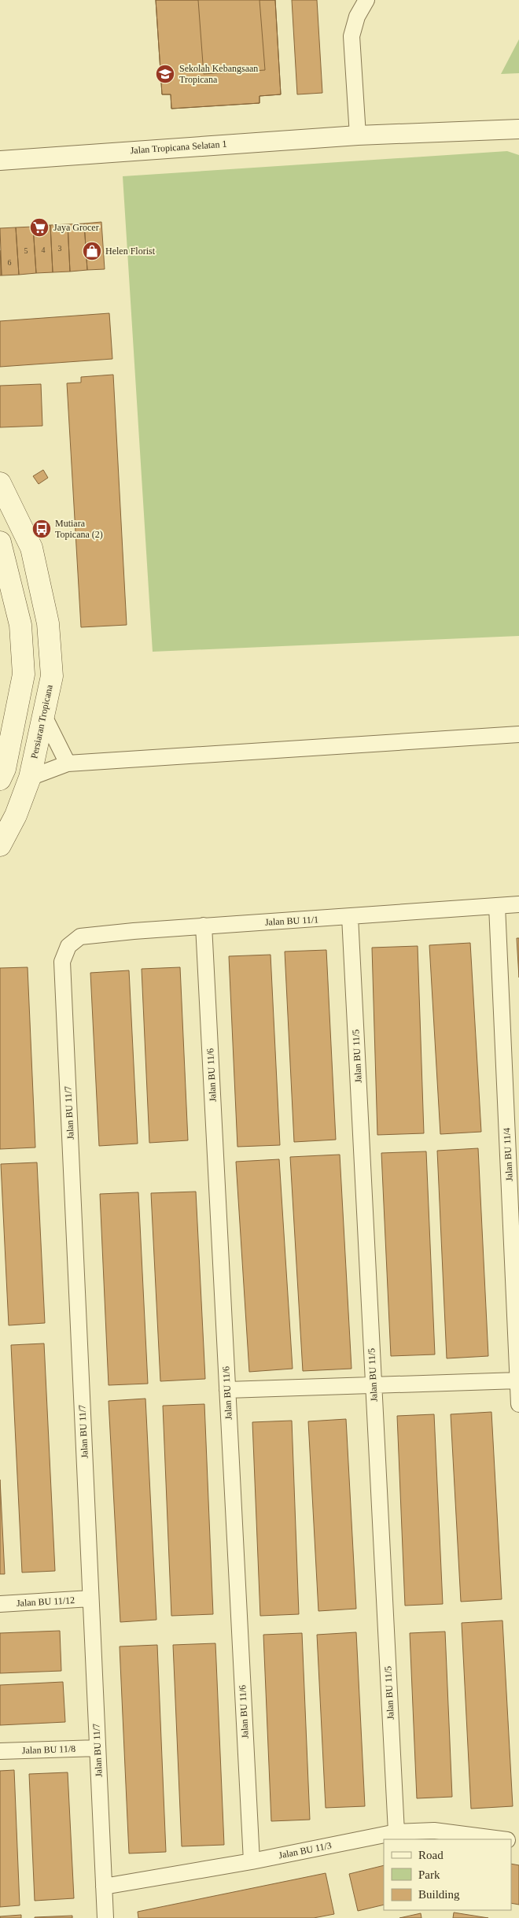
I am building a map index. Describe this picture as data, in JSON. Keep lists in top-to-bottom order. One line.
{"streets":{"main road":["Persiaran Tropicana"],"street":["Jalan Tropicana Selatan 1","Jalan BU 11/1","Jalan BU 11/5","Jalan BU 11/6","Jalan BU 11/7","Jalan BU 11/4","Jalan BU 11/12","Jalan BU 11/8","Jalan BU 11/3"]},"crossings":[["Jalan BU 11/1","Jalan BU 11/5"],["Jalan BU 11/1","Jalan BU 11/6"],["Jalan BU 11/1","Jalan BU 11/7"],["Jalan BU 11/1","Jalan BU 11/4"],["Jalan BU 11/5","Jalan BU 11/3"],["Jalan BU 11/6","Jalan BU 11/3"],["Jalan BU 11/7","Jalan BU 11/12"],["Jalan BU 11/7","Jalan BU 11/8"],["Jalan BU 11/7","Jalan BU 11/3"]],"places":{"school or university":["Sekolah Kebangsaan Tropicana"],"supermarket":["Jaya Grocer"],"shop":["Helen Florist"],"bus stop":["Mutiara Topicana (2)"]},"house_numbers":["3","4","5","6"],"legend":["Road","Park","Building"]}
